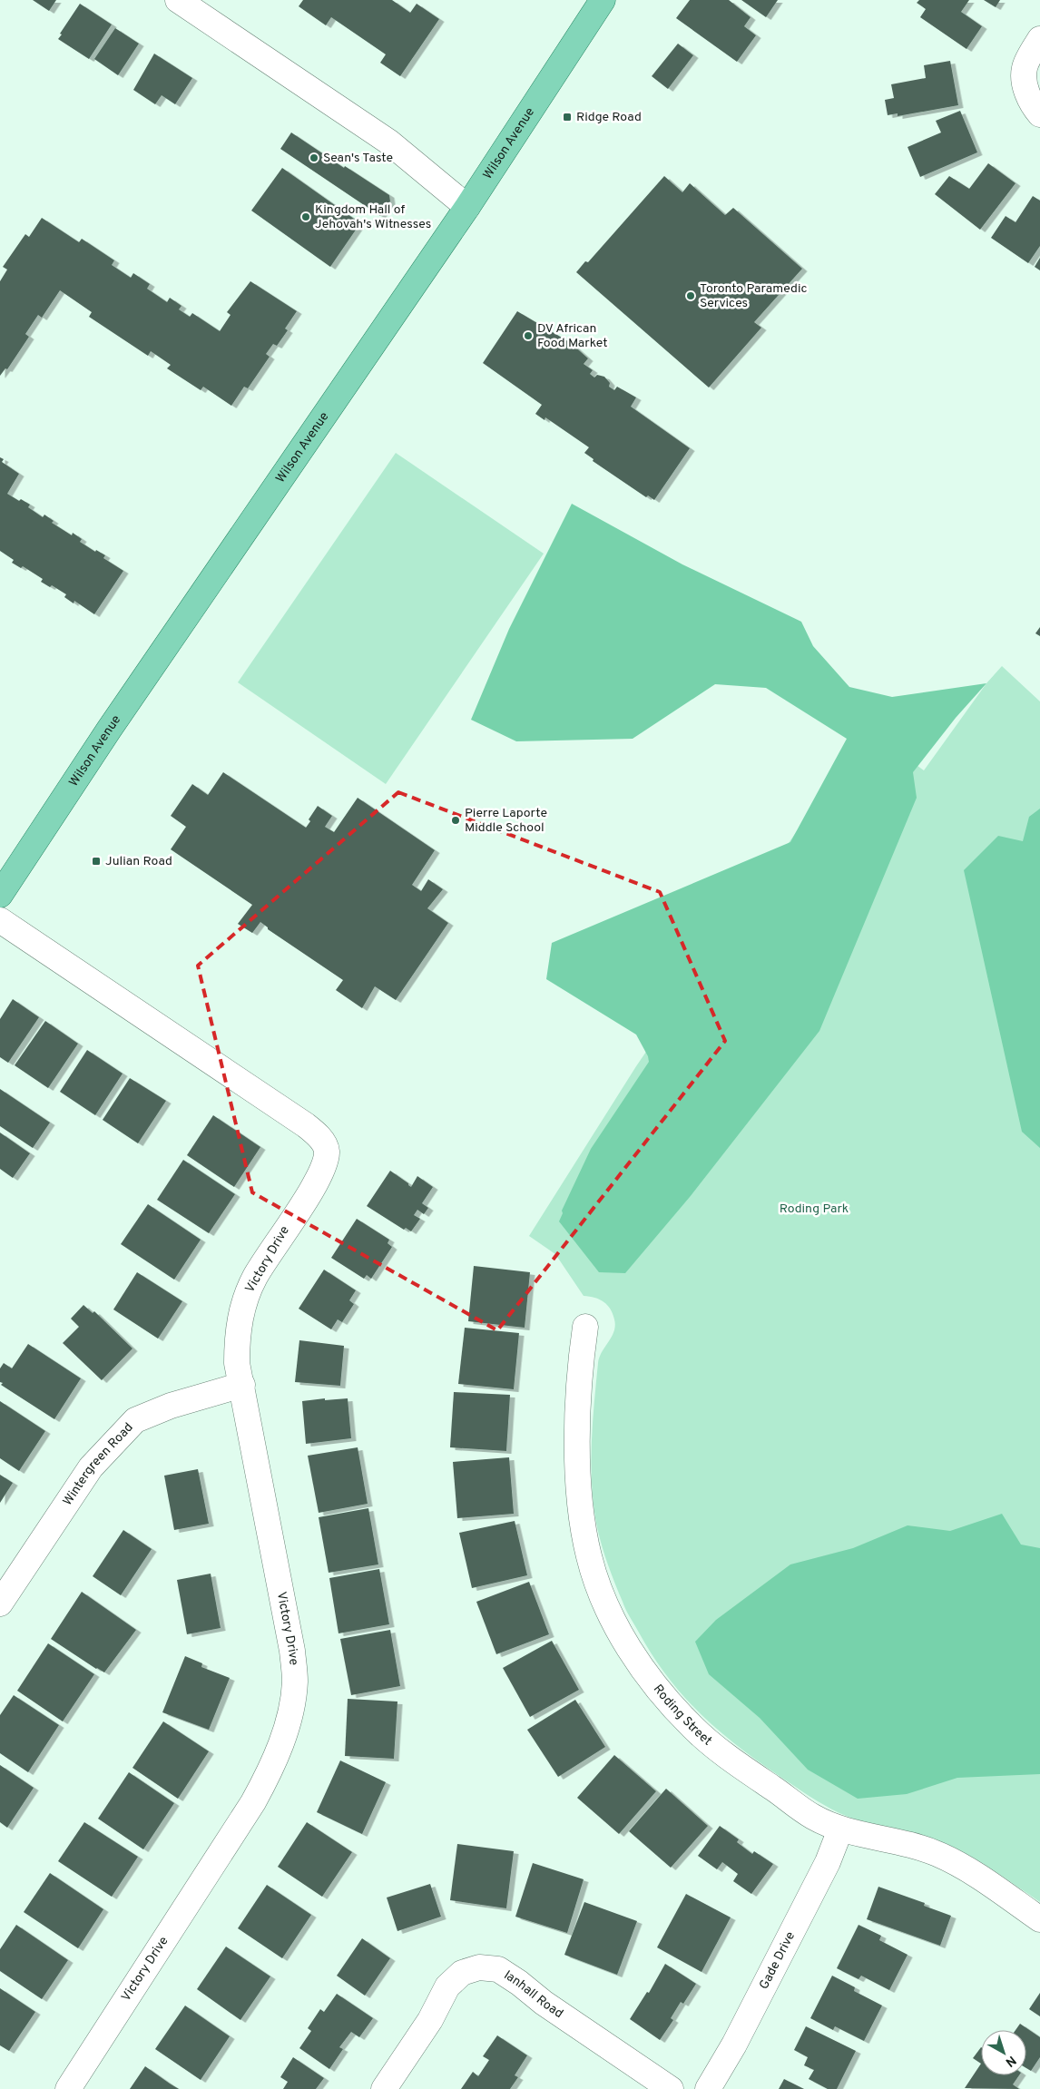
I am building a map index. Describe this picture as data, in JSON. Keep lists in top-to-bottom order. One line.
{"streets":{"main road":["Wilson Avenue"],"street":["Victory Drive","Wintergreen Road","Roding Street","Gade Drive","Ianhall Road"]},"crossings":[["Victory Drive","Wintergreen Road"],["Roding Street","Gade Drive"]],"parks":["Roding Park"],"places":{"transit":["Ridge Road","Julian Road"],"other":["Sean's Taste","Kingdom Hall of Jehovah's Witnesses","Toronto Paramedic Services","DV African Food Market","Pierre Laporte Middle School"]},"north":"bottom right"}
